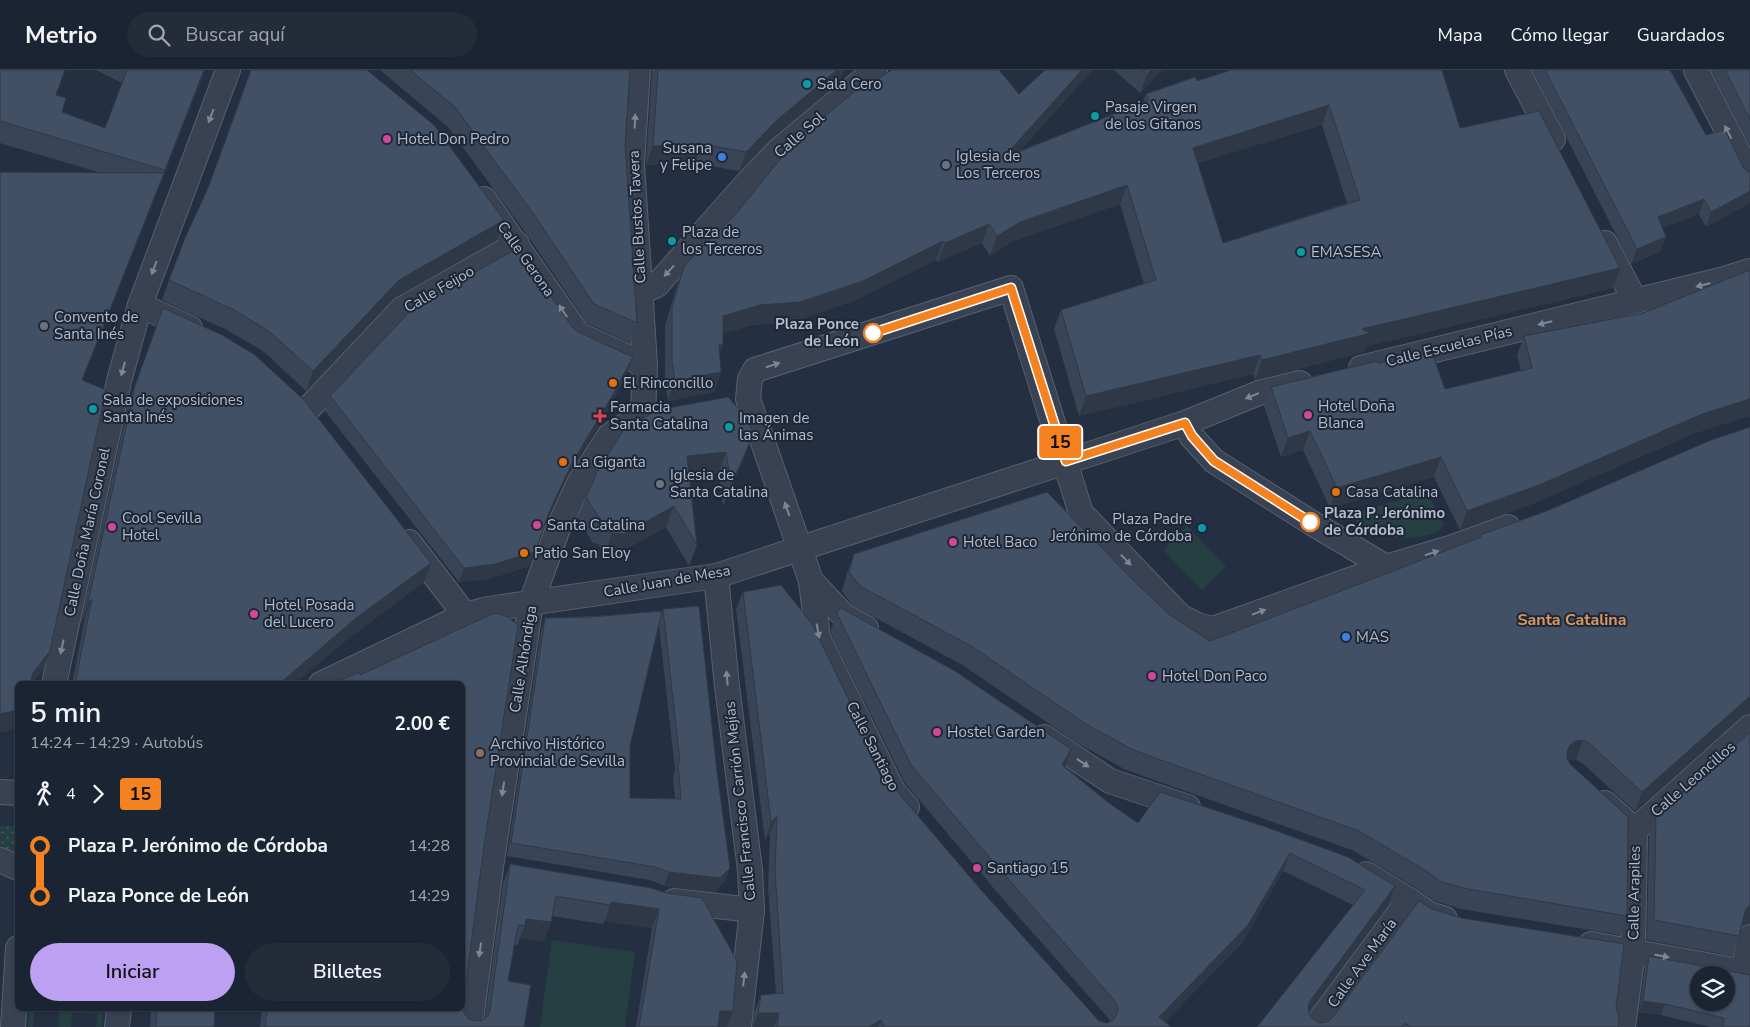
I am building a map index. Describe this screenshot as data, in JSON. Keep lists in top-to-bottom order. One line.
{"streets":{"street":["Calle Sol","Calle Bustos Tavera","Calle Gerona","Calle Feijoo","Calle Escuelas Pías","Calle Doña María Coronel","Calle Juan de Mesa","Calle Alhóndiga","Calle Santiago","Calle Leoncillos","Calle Francisco Carrión Mejías","Calle Arapiles","Calle Ave María"]},"crossings":[["Calle Sol","Calle Bustos Tavera"],["Calle Bustos Tavera","Calle Gerona"],["Calle Bustos Tavera","Calle Alhóndiga"],["Calle Gerona","Calle Feijoo"],["Calle Juan de Mesa","Calle Alhóndiga"],["Calle Juan de Mesa","Calle Santiago"],["Calle Juan de Mesa","Calle Francisco Carrión Mejías"],["Calle Leoncillos","Calle Arapiles"]],"one_way":["Calle Sol","Calle Bustos Tavera","Calle Gerona","Calle Escuelas Pías","Calle Doña María Coronel","Calle Alhóndiga","Calle Santiago","Calle Francisco Carrión Mejías"],"districts":["Santa Catalina"],"places":{"other":["Sala Cero","Pasaje Virgen de los Gitanos","Hotel Don Pedro","Susana y Felipe","Iglesia de Los Terceros","Plaza de los Terceros","EMASESA","Convento de Santa Inés","Plaza Ponce de León","El Rinconcillo","Sala de exposiciones Santa Inés","Hotel Doña Blanca","Imagen de las Ánimas","La Giganta","Iglesia de Santa Catalina","Casa Catalina","Plaza P. Jerónimo de Córdoba","Santa Catalina","Cool Sevilla Hotel","Plaza Padre Jerónimo de Córdoba","Hotel Baco","Patio San Eloy","Hotel Posada del Lucero","MAS","Hotel Don Paco","Hostel Garden","Archivo Histórico Provincial de Sevilla","Santiago 15"],"health":["Farmacia Santa Catalina"]},"lines":["bus line 15"],"page":{"header":"Metrio","search":"Buscar aquí","nav":["Mapa","Cómo llegar","Guardados"],"on_map":"15","heading":["5 min","14:24 – 14:29 · Autobús","2.00 €"],"legs":["4","15"],"list":[{"name":"Plaza P. Jerónimo de Córdoba","value":"14:28"},{"name":"Plaza Ponce de León","value":"14:29"}],"buttons":["Iniciar","Billetes"]}}
